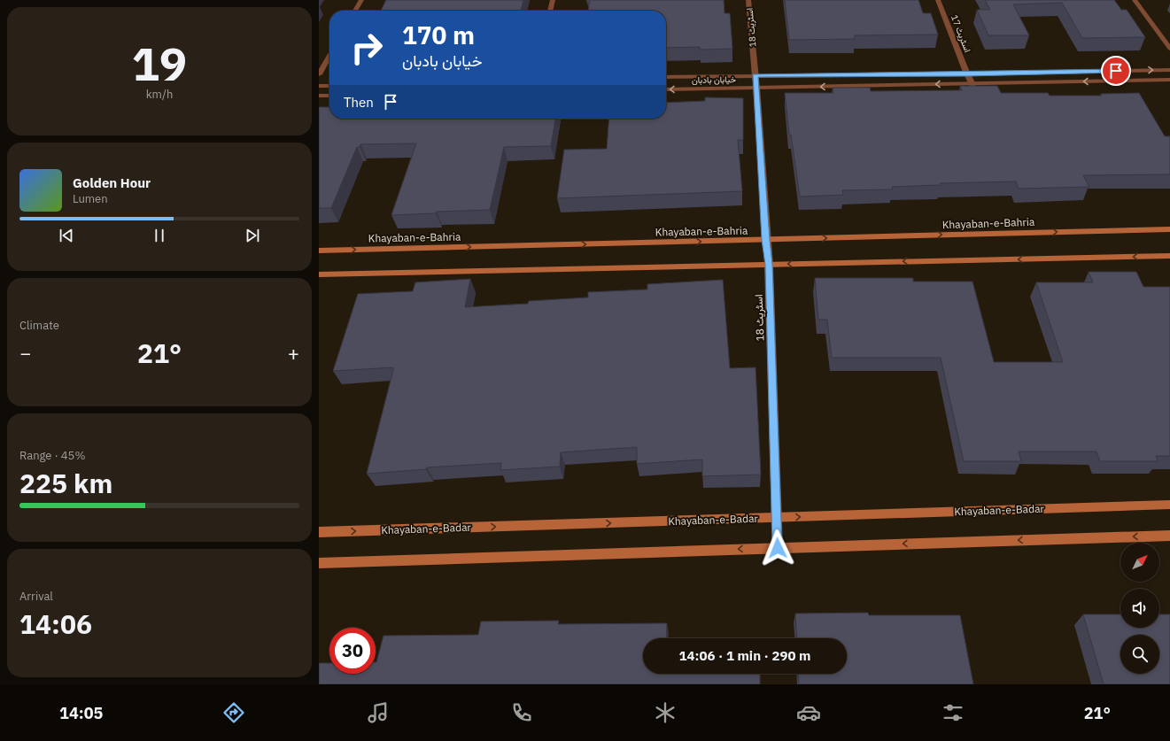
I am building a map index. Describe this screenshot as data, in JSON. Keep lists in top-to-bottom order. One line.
{"streets":{"main road":["Khayaban-e-Bahria","Khayaban-e-Badar"],"street":["اسٹریٹ 18","اسٹریٹ 17","خیابان بادبان"]},"crossings":[["اسٹریٹ 18","خیابان بادبان"],["اسٹریٹ 18","Khayaban-e-Bahria"],["اسٹریٹ 18","Khayaban-e-Badar"],["اسٹریٹ 17","خیابان بادبان"]],"north":"top right","page":{"tile":[["19","km/h"],"Climate",["Range · 45%","225 km"],["Arrival","14:06"]],"turn":["170 m","خیابان بادبان"],"then":"Then","song":["Golden Hour","Lumen"],"heat":["−","21°","+"],"limit":"30","trip":"14:06 · 1 min · 290 m","tabs":["14:05","21°"]}}
